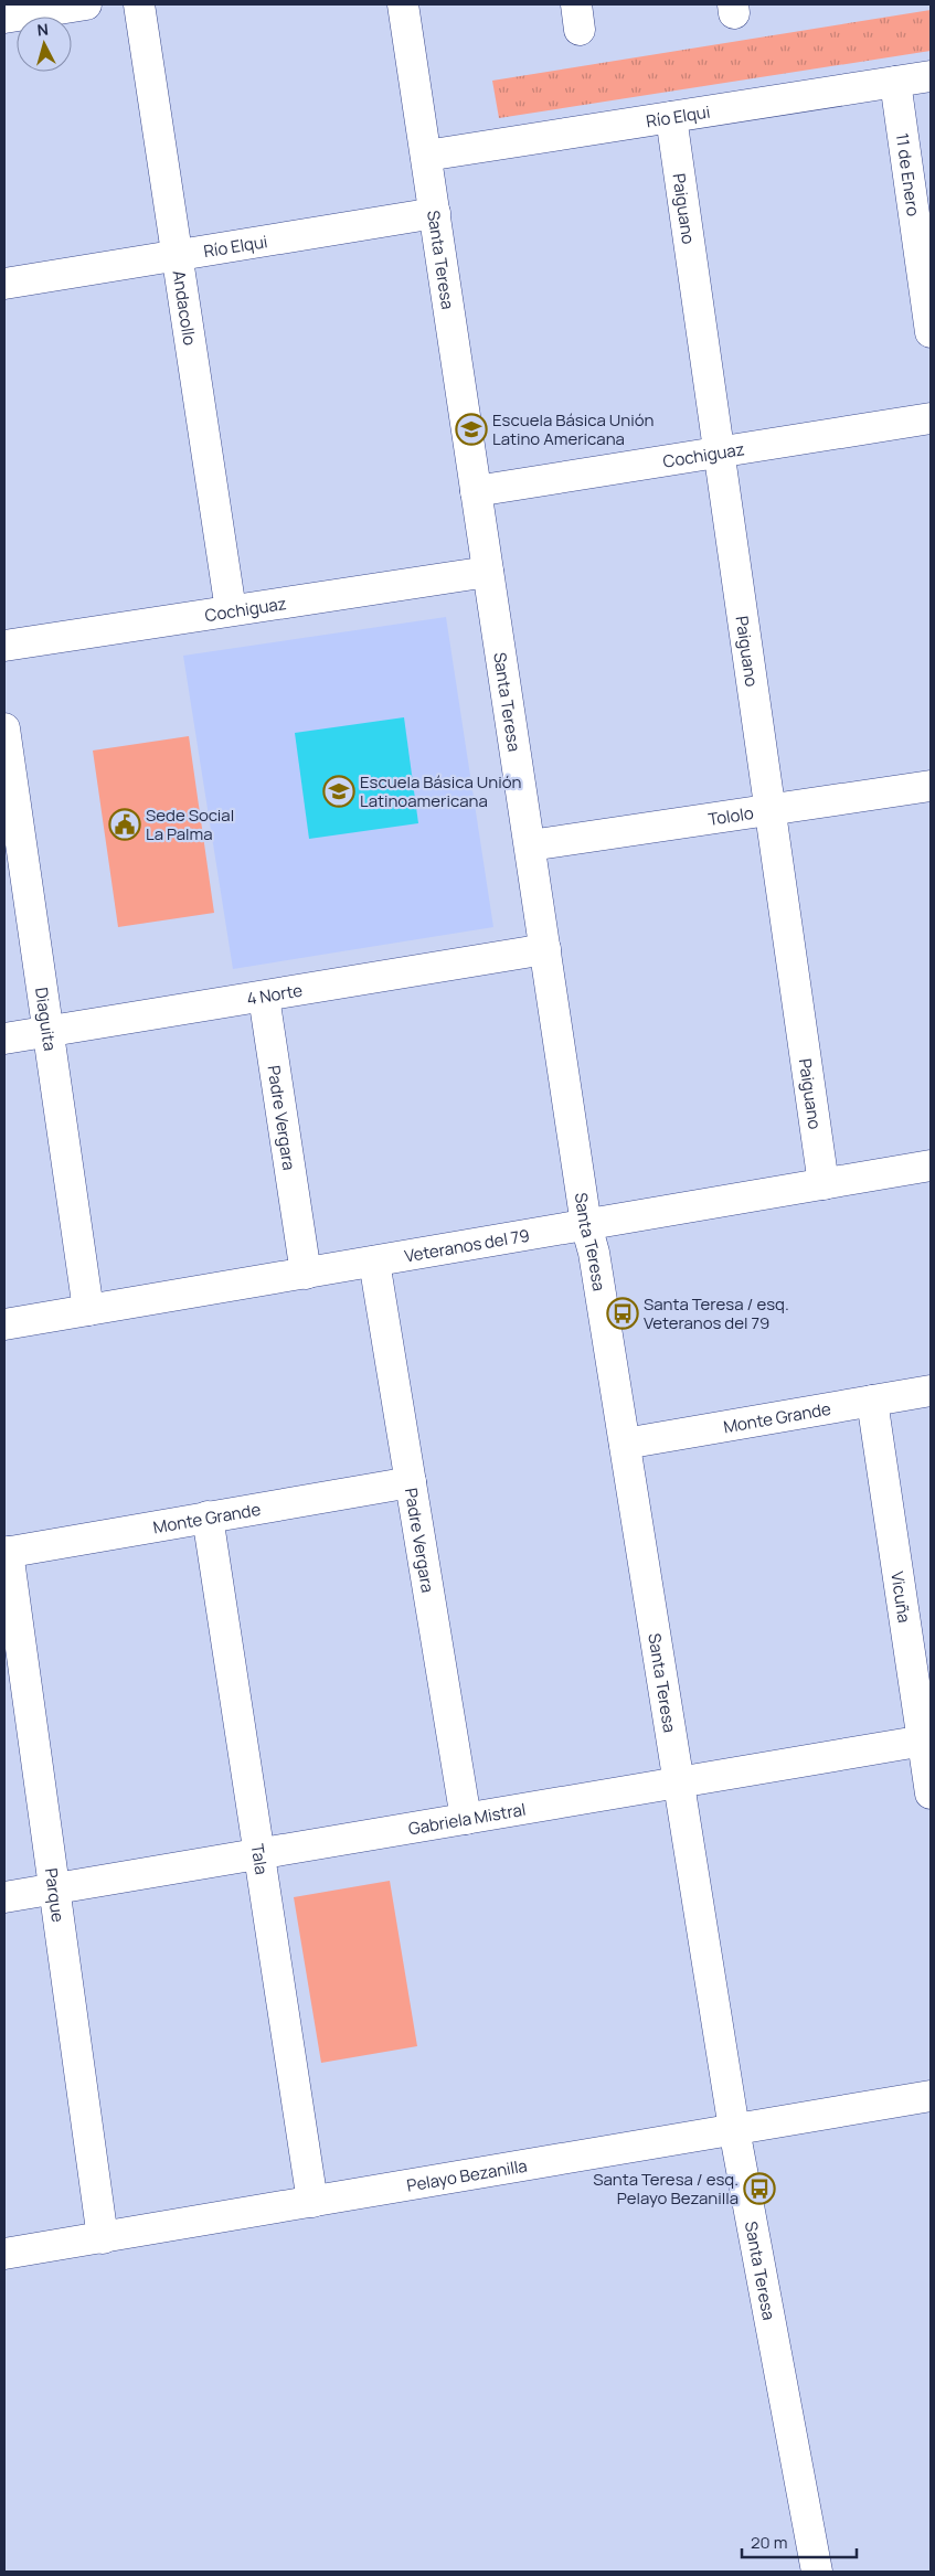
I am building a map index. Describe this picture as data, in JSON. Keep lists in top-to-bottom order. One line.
{"streets":{"street":["Río Elqui","11 de Enero","Paiguano","Santa Teresa","Andacollo","Cochiguaz","Tololo","4 Norte","Diaguita","Padre Vergara","Veteranos del 79","Monte Grande","Vicuña","Gabriela Mistral","Tala","Parque","Pelayo Bezanilla"]},"crossings":[["Río Elqui","11 de Enero"],["Río Elqui","Paiguano"],["Río Elqui","Santa Teresa"],["Río Elqui","Andacollo"],["Paiguano","Cochiguaz"],["Paiguano","Tololo"],["Paiguano","Veteranos del 79"],["Santa Teresa","Cochiguaz"],["Santa Teresa","Tololo"],["Santa Teresa","4 Norte"],["Santa Teresa","Veteranos del 79"],["Santa Teresa","Monte Grande"],["Santa Teresa","Gabriela Mistral"],["Santa Teresa","Pelayo Bezanilla"],["Andacollo","Cochiguaz"],["4 Norte","Diaguita"],["4 Norte","Padre Vergara"],["Diaguita","Veteranos del 79"],["Padre Vergara","Veteranos del 79"],["Padre Vergara","Monte Grande"],["Padre Vergara","Gabriela Mistral"],["Monte Grande","Vicuña"],["Monte Grande","Tala"],["Monte Grande","Parque"],["Vicuña","Gabriela Mistral"],["Gabriela Mistral","Tala"],["Gabriela Mistral","Parque"],["Tala","Pelayo Bezanilla"],["Parque","Pelayo Bezanilla"]],"places":{"school or university":["Escuela Básica Unión Latino Americana","Escuela Básica Unión Latinoamericana"],"public building":["Sede Social La Palma"],"bus stop":["Santa Teresa / esq. Veteranos del 79","Santa Teresa / esq. Pelayo Bezanilla"]},"scale_bar":"20 m","north":"top"}
